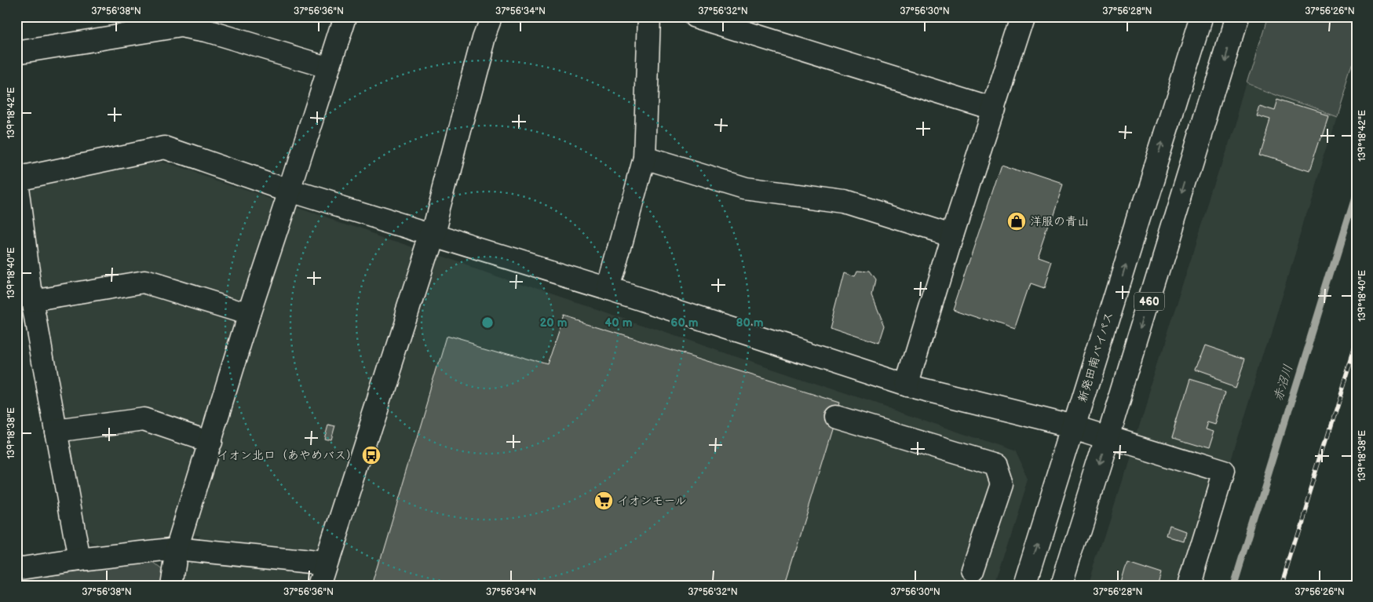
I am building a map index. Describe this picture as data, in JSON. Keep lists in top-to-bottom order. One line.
{"streets":{"main road":["460","新発田南バイパス"]},"water":["赤沼川"],"places":{"shop":["洋服の青山"],"bus stop":["イオン北口（あやめバス）"],"supermarket":["イオンモール"]},"coordinates":["37°56'38\"N","37°56'36\"N","37°56'34\"N","37°56'32\"N","37°56'30\"N","37°56'28\"N","37°56'26\"N","139°18'42\"E","139°18'40\"E","139°18'38\"E"],"rings":["20 m","40 m","60 m","80 m"]}
